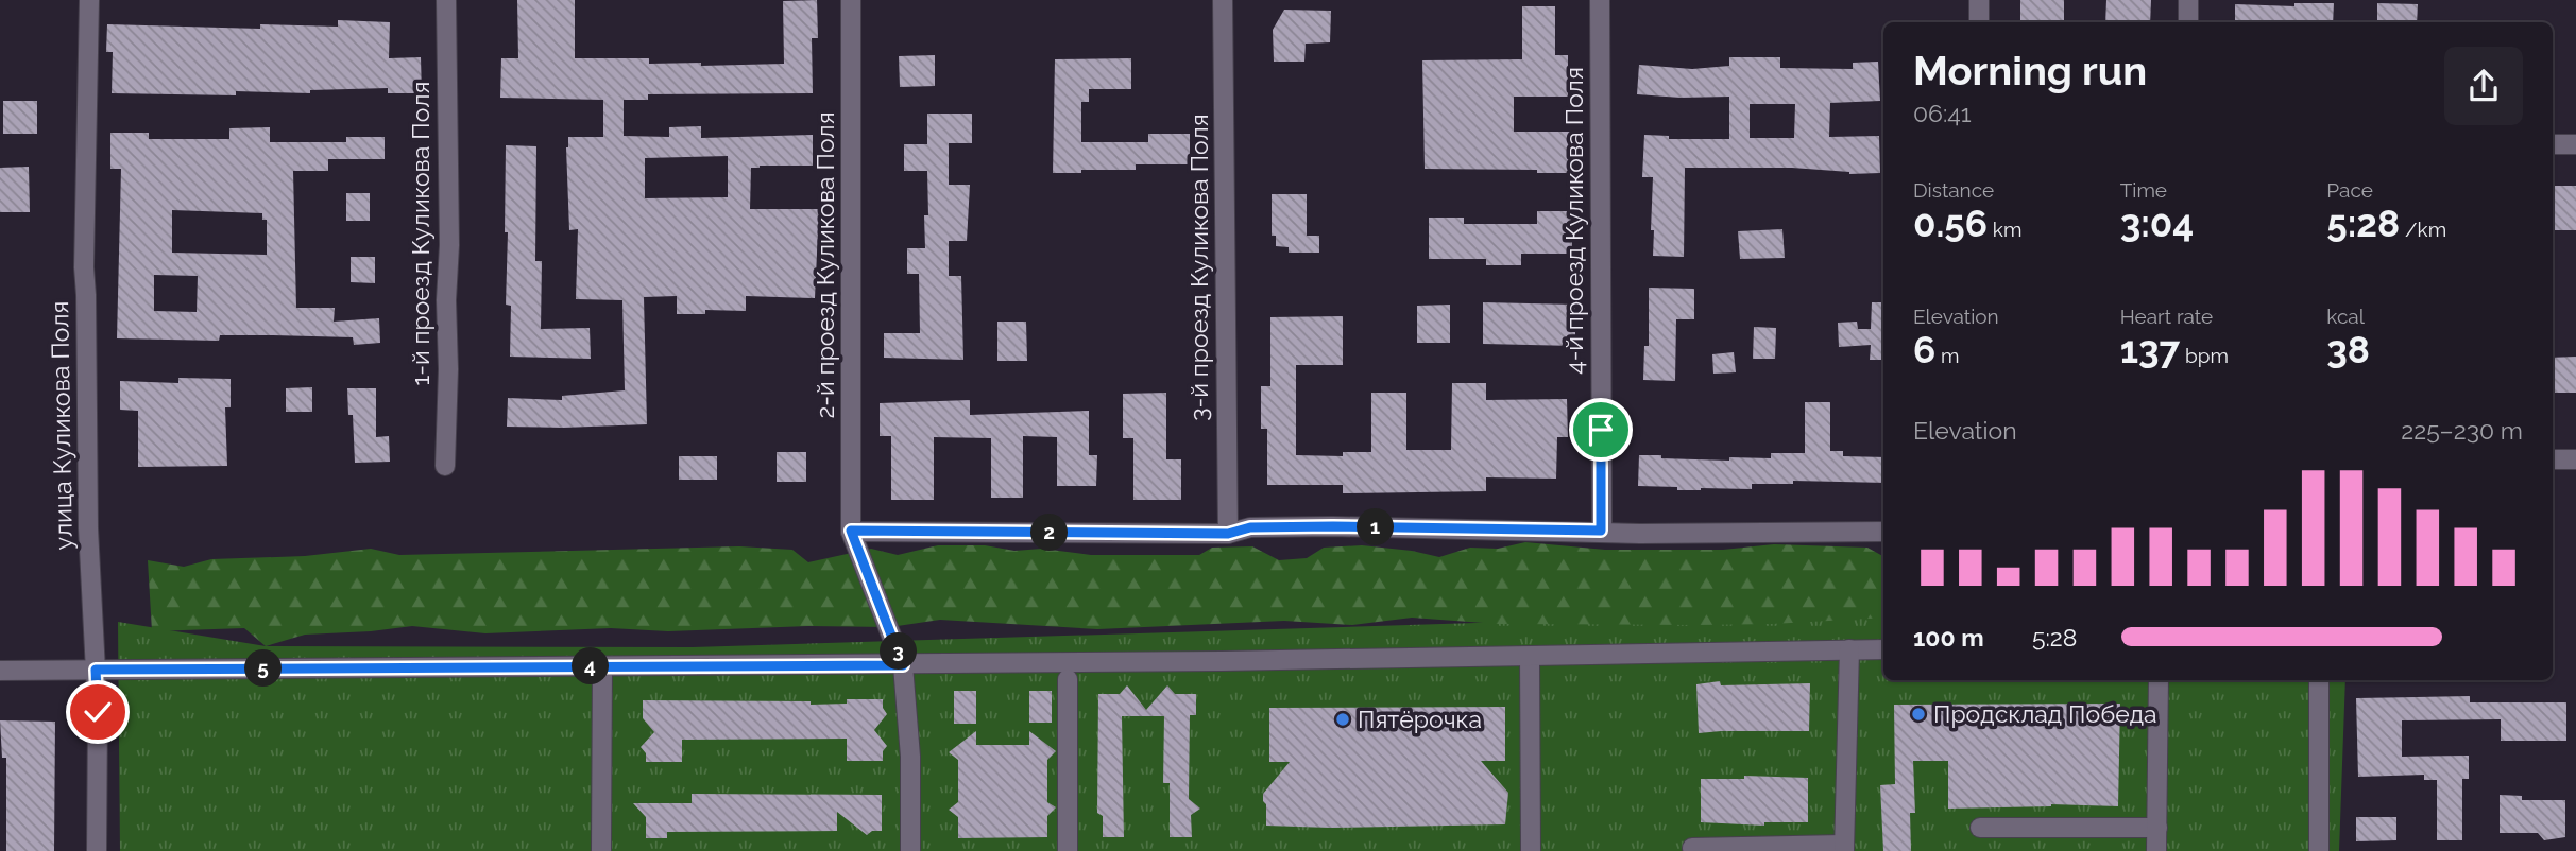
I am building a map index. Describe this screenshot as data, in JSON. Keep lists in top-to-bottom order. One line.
{"streets":{"street":["4-й проезд Куликова Поля","1-й проезд Куликова Поля","2-й проезд Куликова Поля","3-й проезд Куликова Поля","улица Куликова Поля"]},"places":["Продсклад Победа","Пятёрочка"],"page":{"heading":["Morning run","06:41"],"stats":[["Distance","0.56 km"],["Time","3:04"],["Pace","5:28 /km"],["Elevation","6 m"],["Heart rate","137 bpm"],["kcal","38"]],"chart":["Elevation","225–230 m"],"pins":["1","2","3","4","5"],"list":[{"name":"100 m","note":"5:28"}]}}
